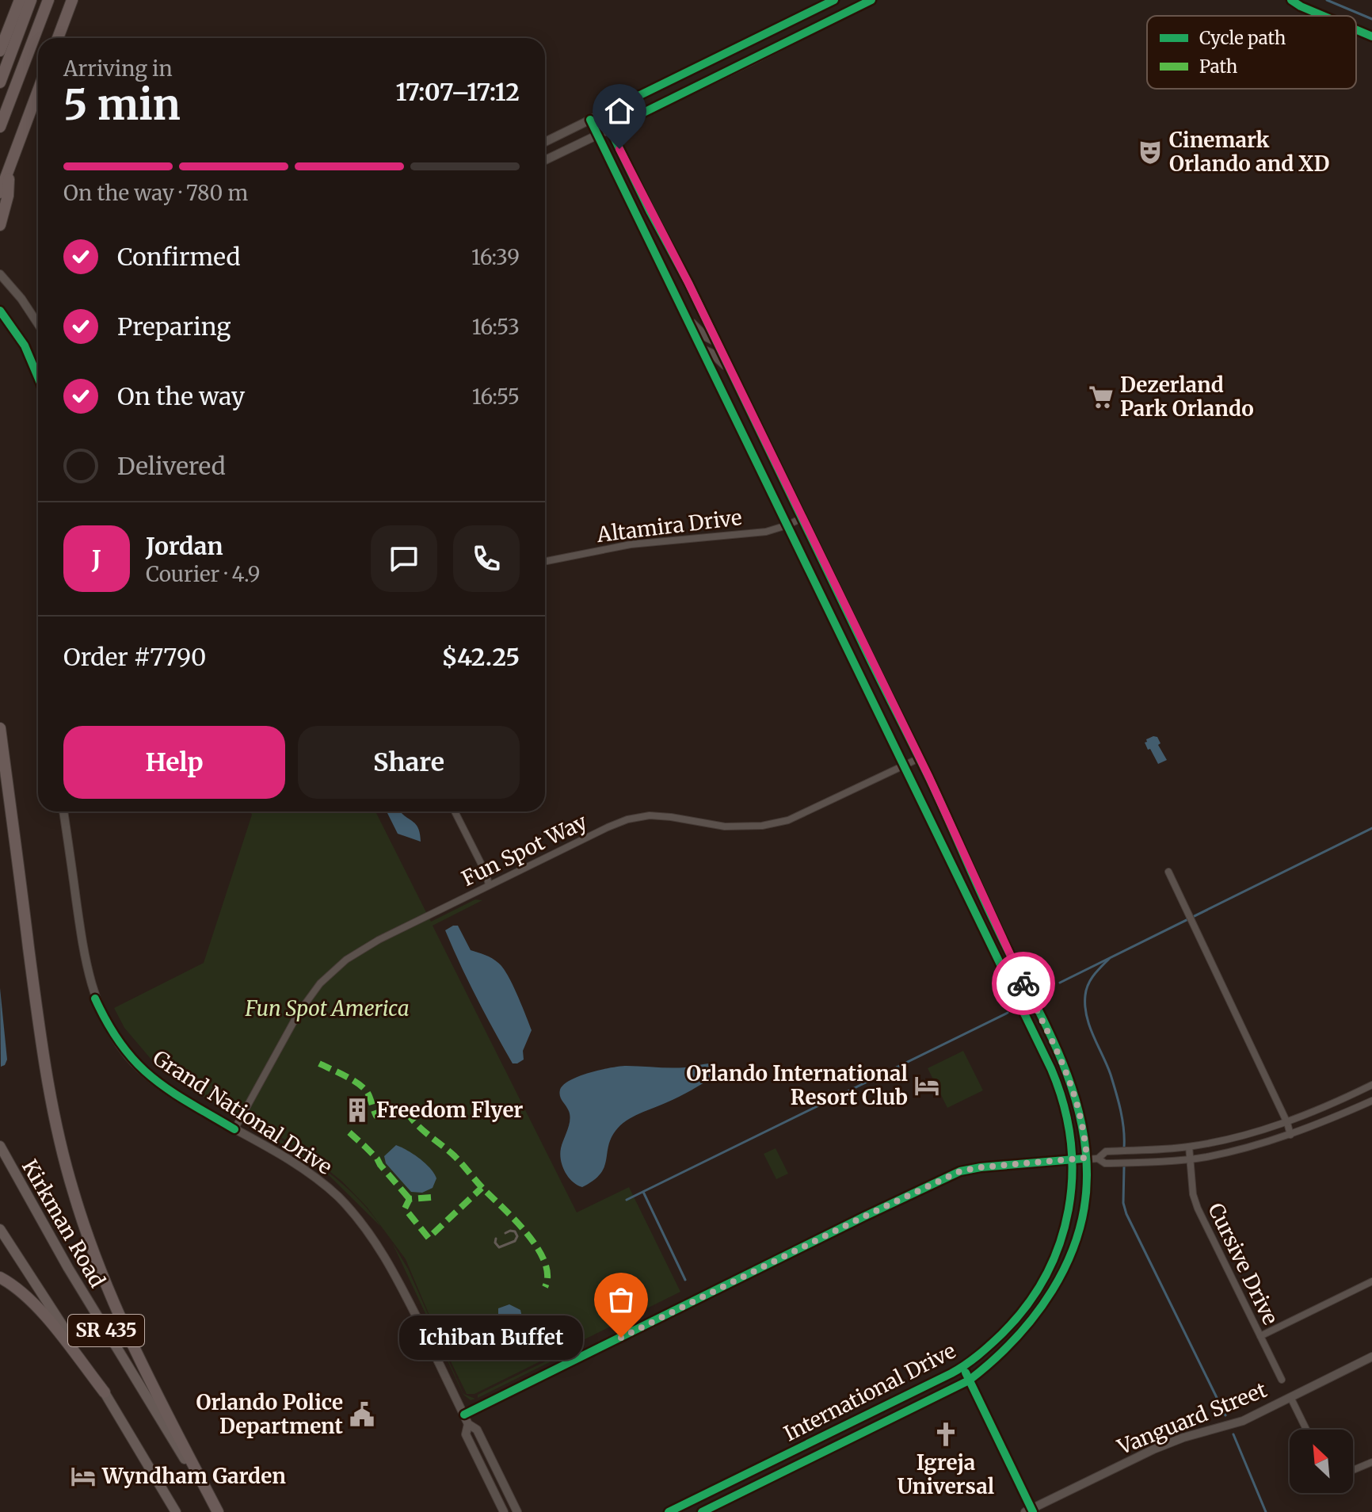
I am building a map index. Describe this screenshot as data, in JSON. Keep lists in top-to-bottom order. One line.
{"streets":{"main road":["Kirkman Road","SR 435"],"street":["Altamira Drive","Fun Spot Way","Grand National Drive","Cursive Drive","International Drive","Vanguard Street"]},"crossings":[["Altamira Drive","International Drive"],["Fun Spot Way","Grand National Drive"],["Fun Spot Way","International Drive"]],"parks":["Fun Spot America"],"places":{"theatre":["Cinemark Orlando and XD"],"supermarket":["Dezerland Park Orlando"],"hotel":["Orlando International Resort Club","Wyndham Garden"],"building":["Freedom Flyer"],"other":["Ichiban Buffet"],"public building":["Orlando Police Department"],"church":["Igreja Universal"]},"legend":["Cycle path","Path"],"north":"top left","page":{"heading":["5 min","Arriving in","17:07–17:12"],"panel":["Jordan","Courier · 4.9","Order #7790","$42.25"],"bar":"On the way · 780 m","list":[["Confirmed","16:39"],["Preparing","16:53"],["On the way","16:55"],"Delivered"],"round":"J","buttons":["Help","Share"],"bubble":"Ichiban Buffet"}}
